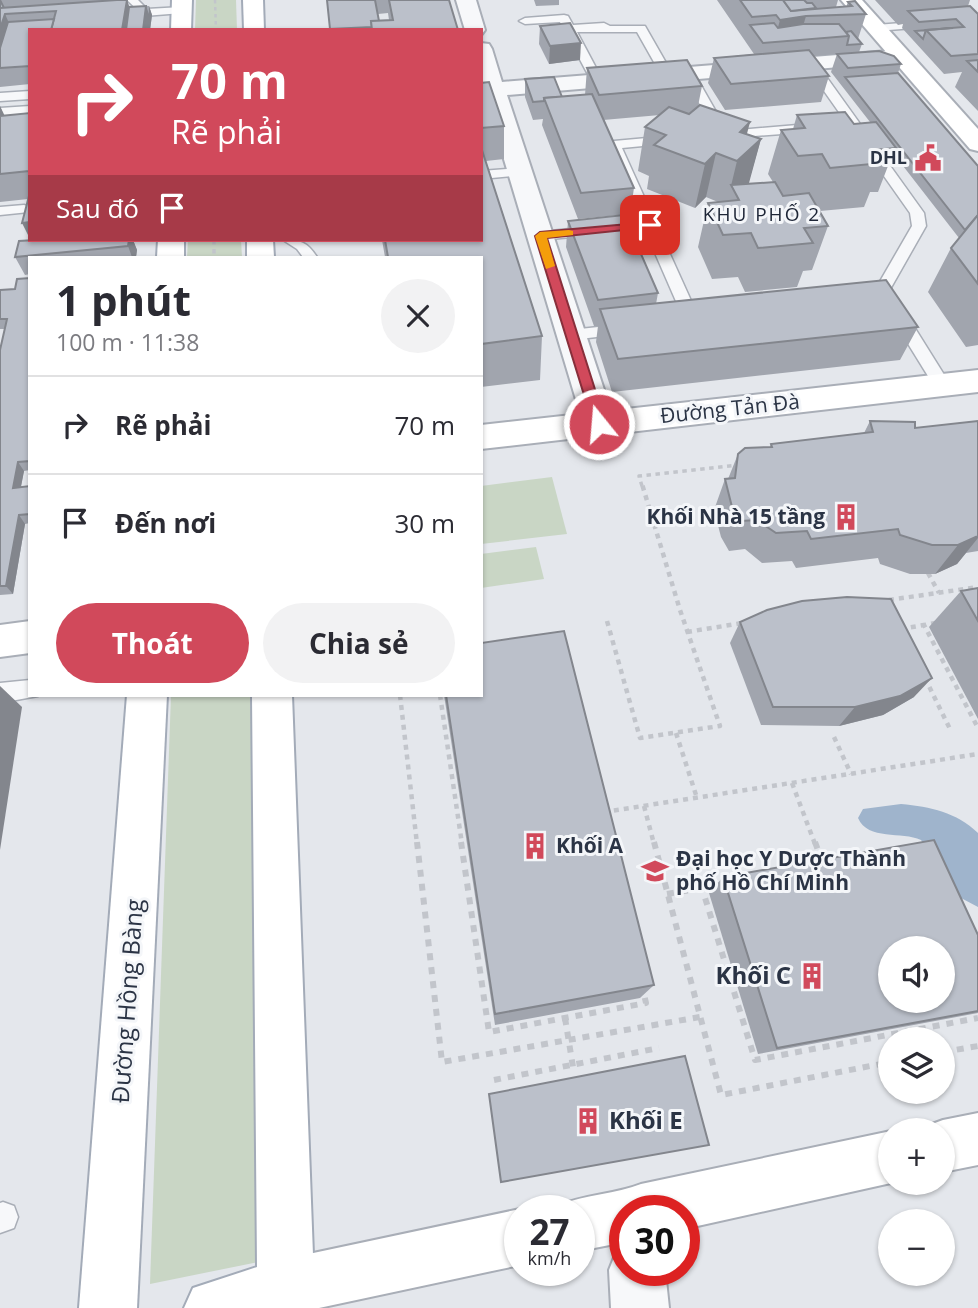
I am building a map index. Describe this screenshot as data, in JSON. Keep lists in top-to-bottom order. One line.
{"streets":{"main road":["Đường Tản Đà","Đường Hồng Bàng"]},"districts":["KHU PHỐ 2"],"places":{"public building":["DHL"],"building":["Khối Nhà 15 tầng","Khối A","Khối C","Khối E"],"school or university":["Đại học Y Dược Thành phố Hồ Chí Minh"]},"page":{"turn":["70 m","Rẽ phải"],"then":"Sau đó","heading":["1 phút","100 m · 11:38"],"list":[{"name":"Rẽ phải","value":"70 m"},{"name":"Đến nơi","value":"30 m"}],"buttons":["Thoát","Chia sẻ"],"map_buttons":["+","−"],"speed":"27 km/h","limit":"30"}}
